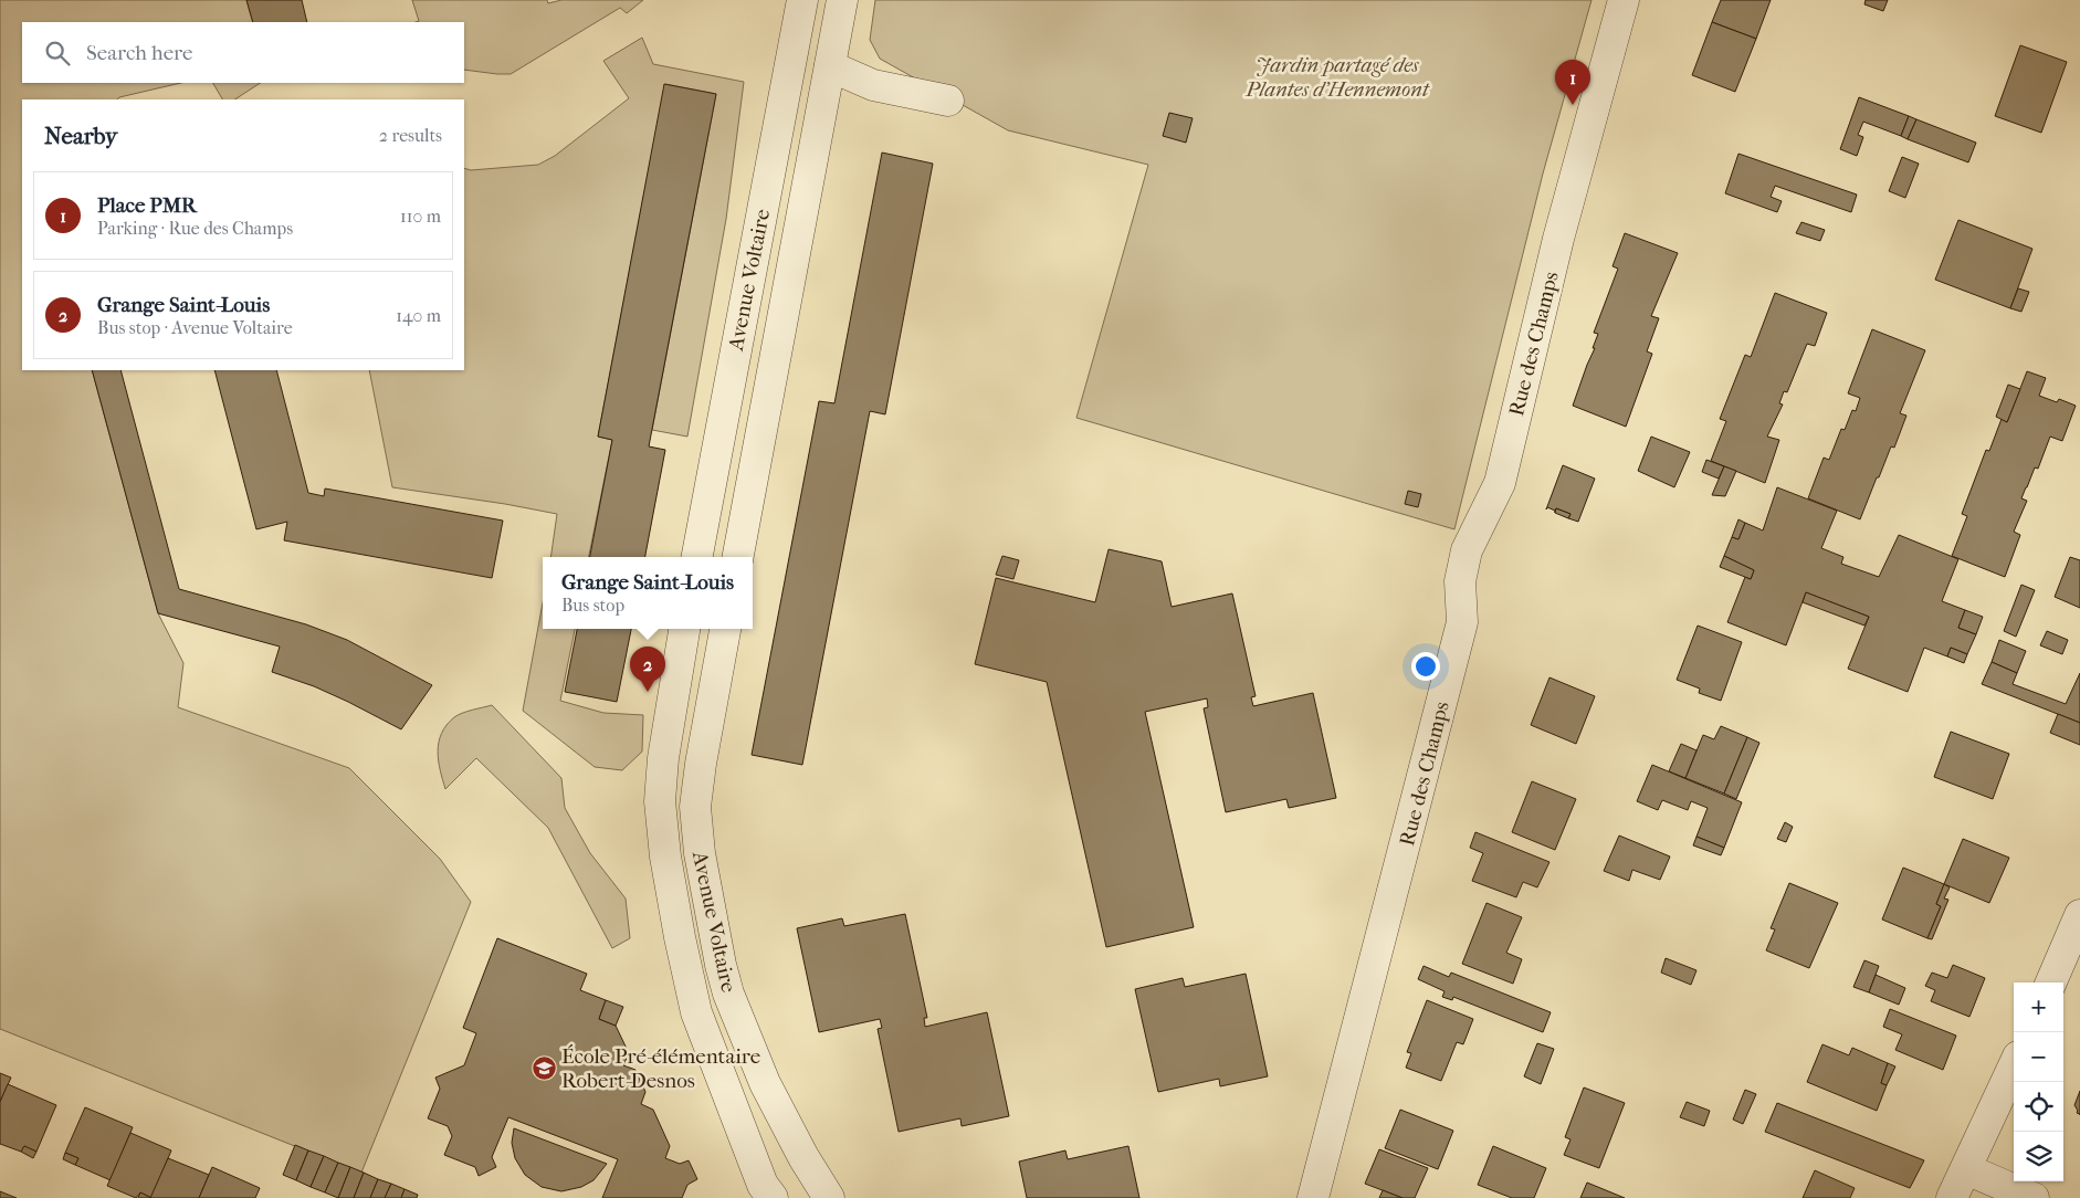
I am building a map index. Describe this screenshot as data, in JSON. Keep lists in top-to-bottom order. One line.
{"streets":{"street":["Avenue Voltaire","Rue des Champs"]},"parks":["Jardin partagé des Plantes d'Hennemont"],"places":{"school or university":["École Pré-élémentaire Robert-Desnos"]},"page":{"search":"Search here","pins":["1","2"],"heading":["Nearby","2 results"],"list":[{"mark":"1","name":"Place PMR","note":"Parking · Rue des Champs","value":"110 m"},{"mark":"2","name":"Grange Saint-Louis","note":"Bus stop · Avenue Voltaire","value":"140 m"}],"popup":["Grange Saint-Louis","Bus stop"],"map_buttons":["+","−"]}}
